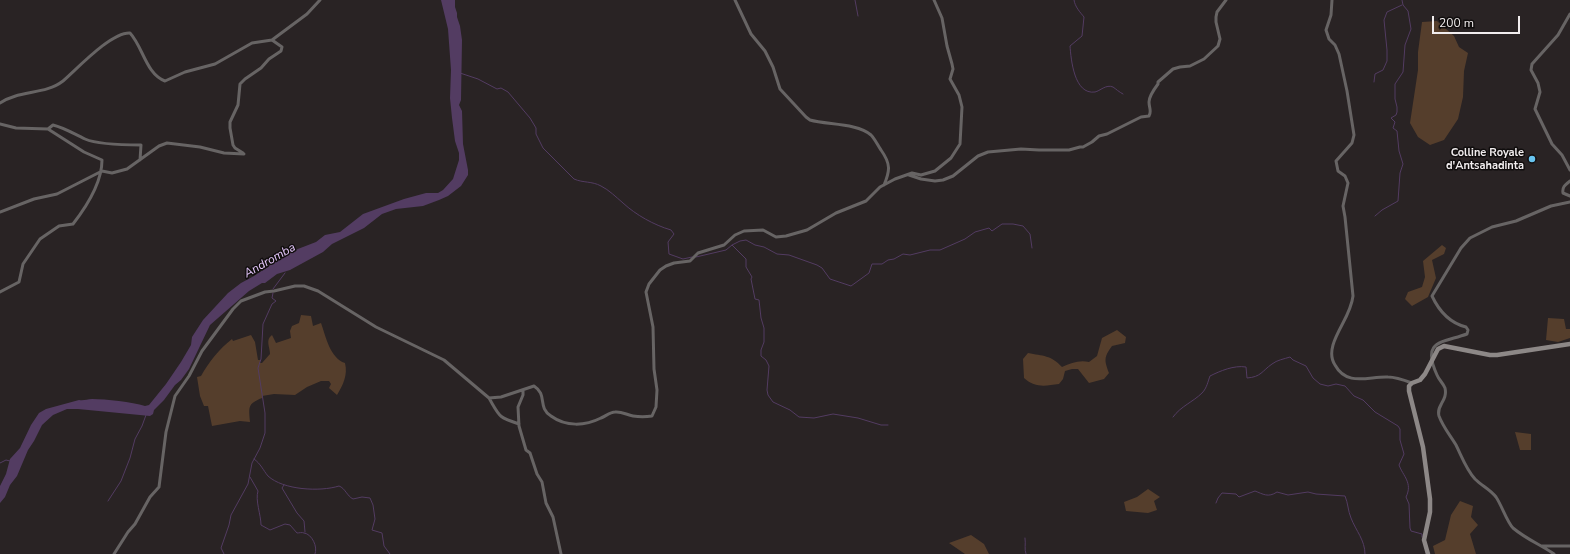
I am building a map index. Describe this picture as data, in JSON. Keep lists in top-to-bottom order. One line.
{"water":["Andromba"],"places":["Colline Royale d'Antsahadinta"],"scale_bar":"200 m"}
